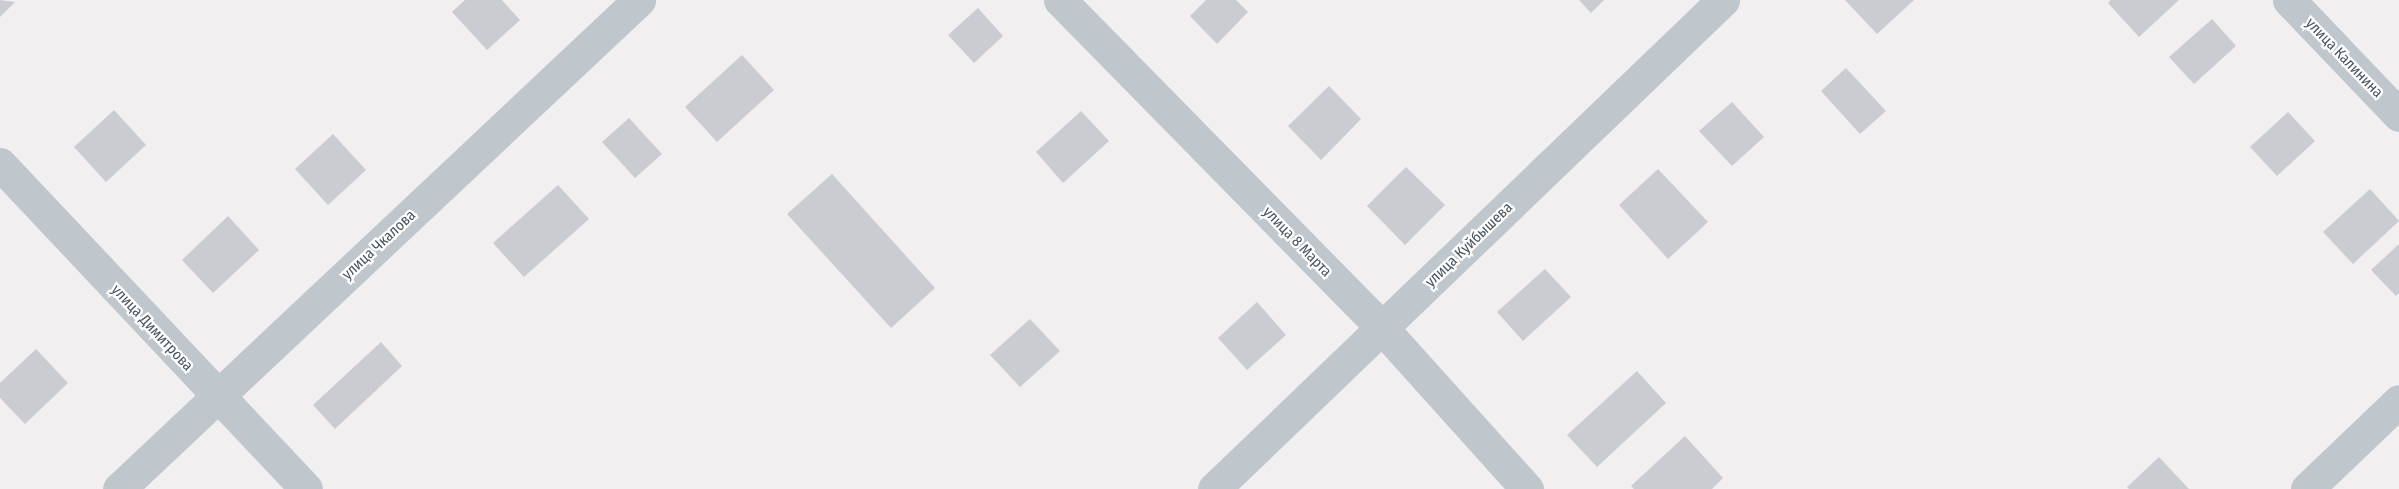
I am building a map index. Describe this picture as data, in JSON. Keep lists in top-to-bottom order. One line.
{"streets":{"street":["улица Калинина","улица 8 Марта","улица Чкалова","улица Куйбышева","улица Димитрова"]},"crossings":[["улица 8 Марта","улица Куйбышева"],["улица Чкалова","улица Димитрова"]]}
